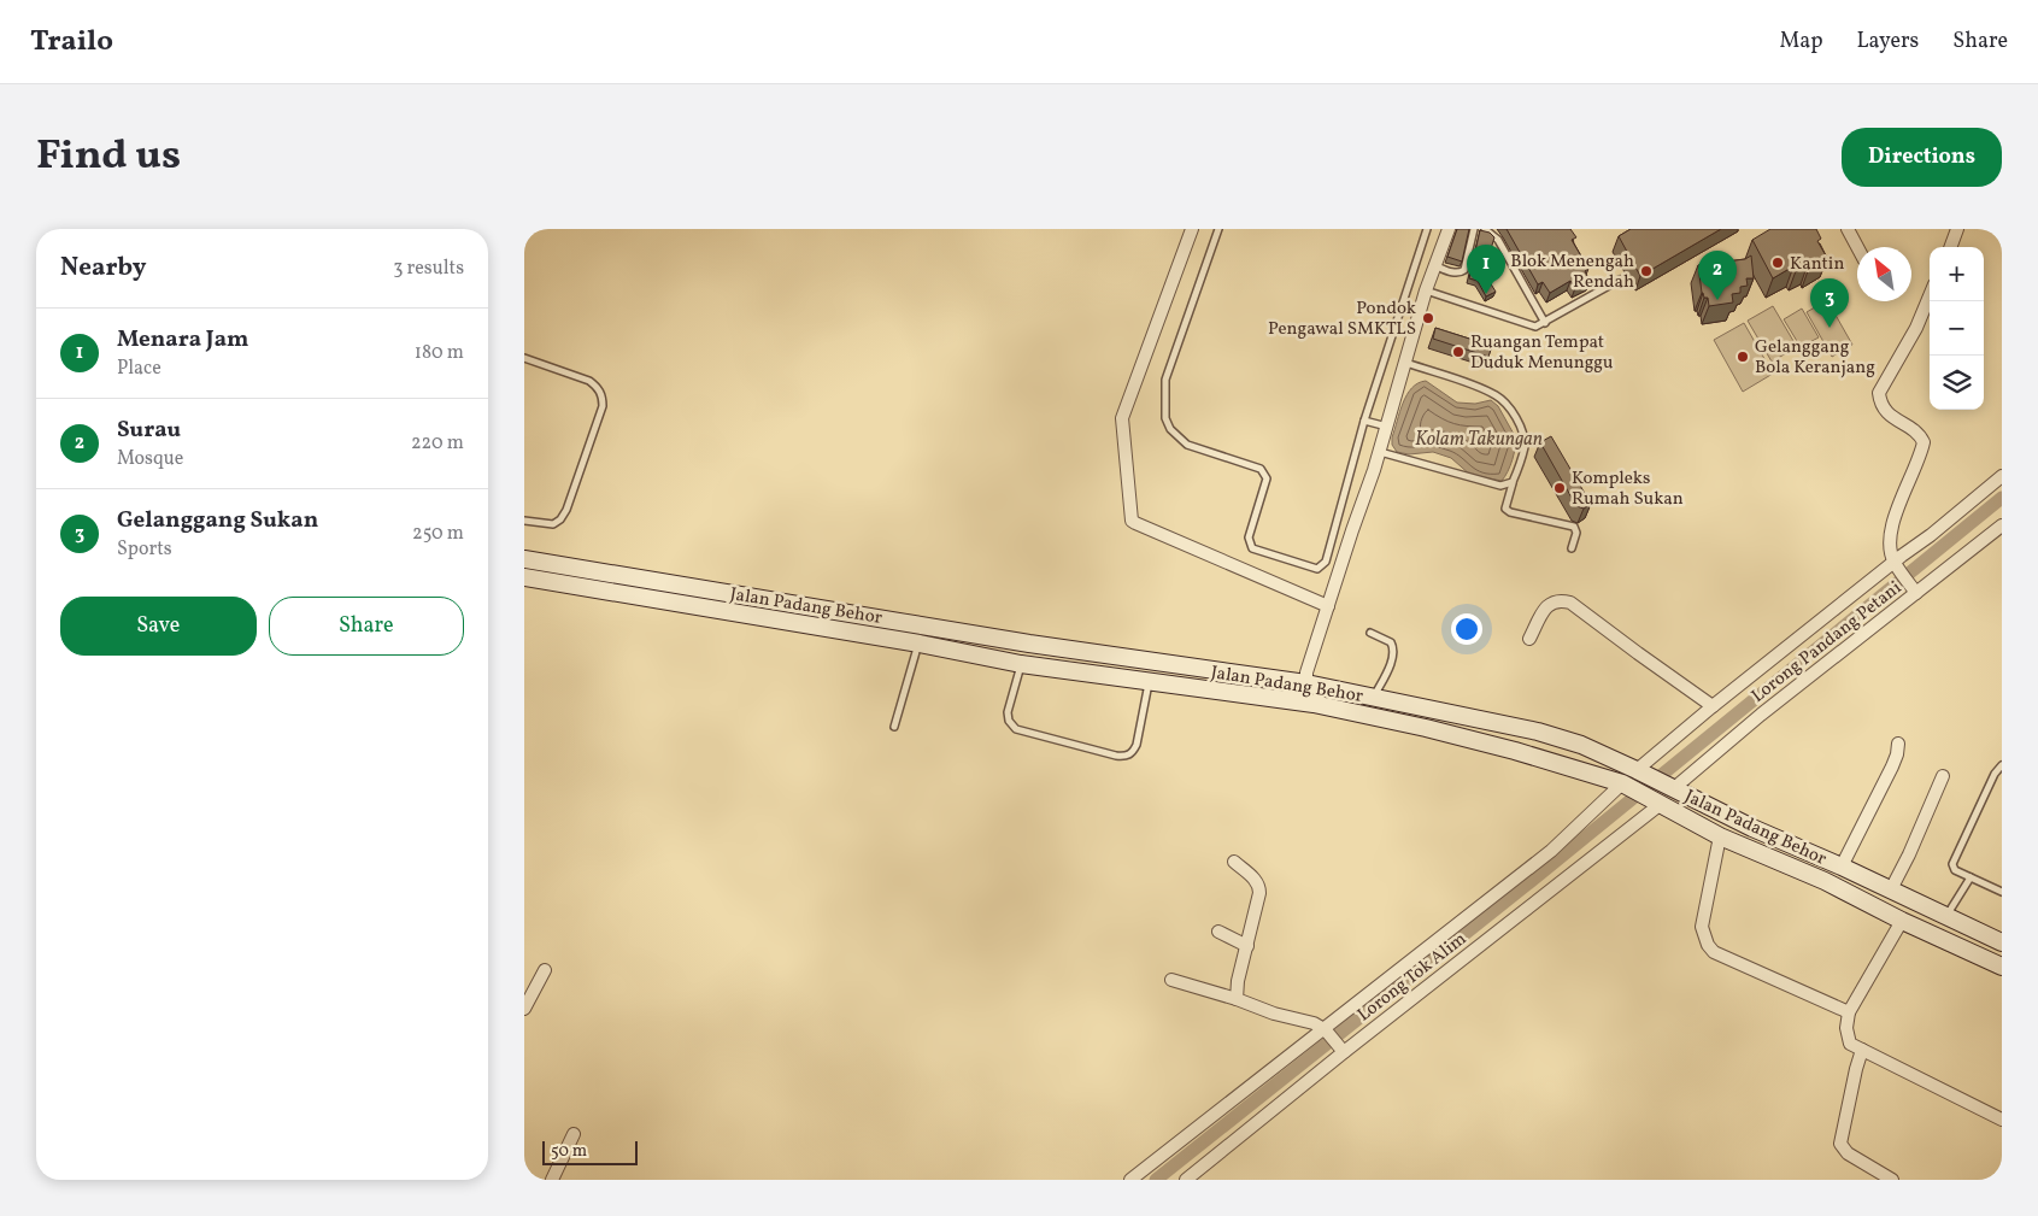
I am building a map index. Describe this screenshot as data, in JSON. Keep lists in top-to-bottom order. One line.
{"streets":{"main road":["Jalan Padang Behor"],"street":["Lorong Pandang Petani","Lorong Tok Alim"]},"crossings":[["Jalan Padang Behor","Lorong Pandang Petani"],["Jalan Padang Behor","Lorong Tok Alim"]],"water":["Kolam Takungan"],"places":["Kantin","Blok Menengah Rendah","Pondok Pengawal SMKTLS","Ruangan Tempat Duduk Menunggu","Gelanggang Bola Keranjang","Kompleks Rumah Sukan"],"scale_bar":"50 m","north":"top left","page":{"header":"Trailo","nav":["Map","Layers","Share"],"title":"Find us","buttons":["Directions",["Save","Share"]],"heading":["Nearby","3 results"],"pins":["1","2","3"],"map_buttons":["+","−"],"list":[{"mark":"1","name":"Menara Jam","note":"Place","value":"180 m"},{"mark":"2","name":"Surau","note":"Mosque","value":"220 m"},{"mark":"3","name":"Gelanggang Sukan","note":"Sports","value":"250 m"}],"scale":"50 m"}}
